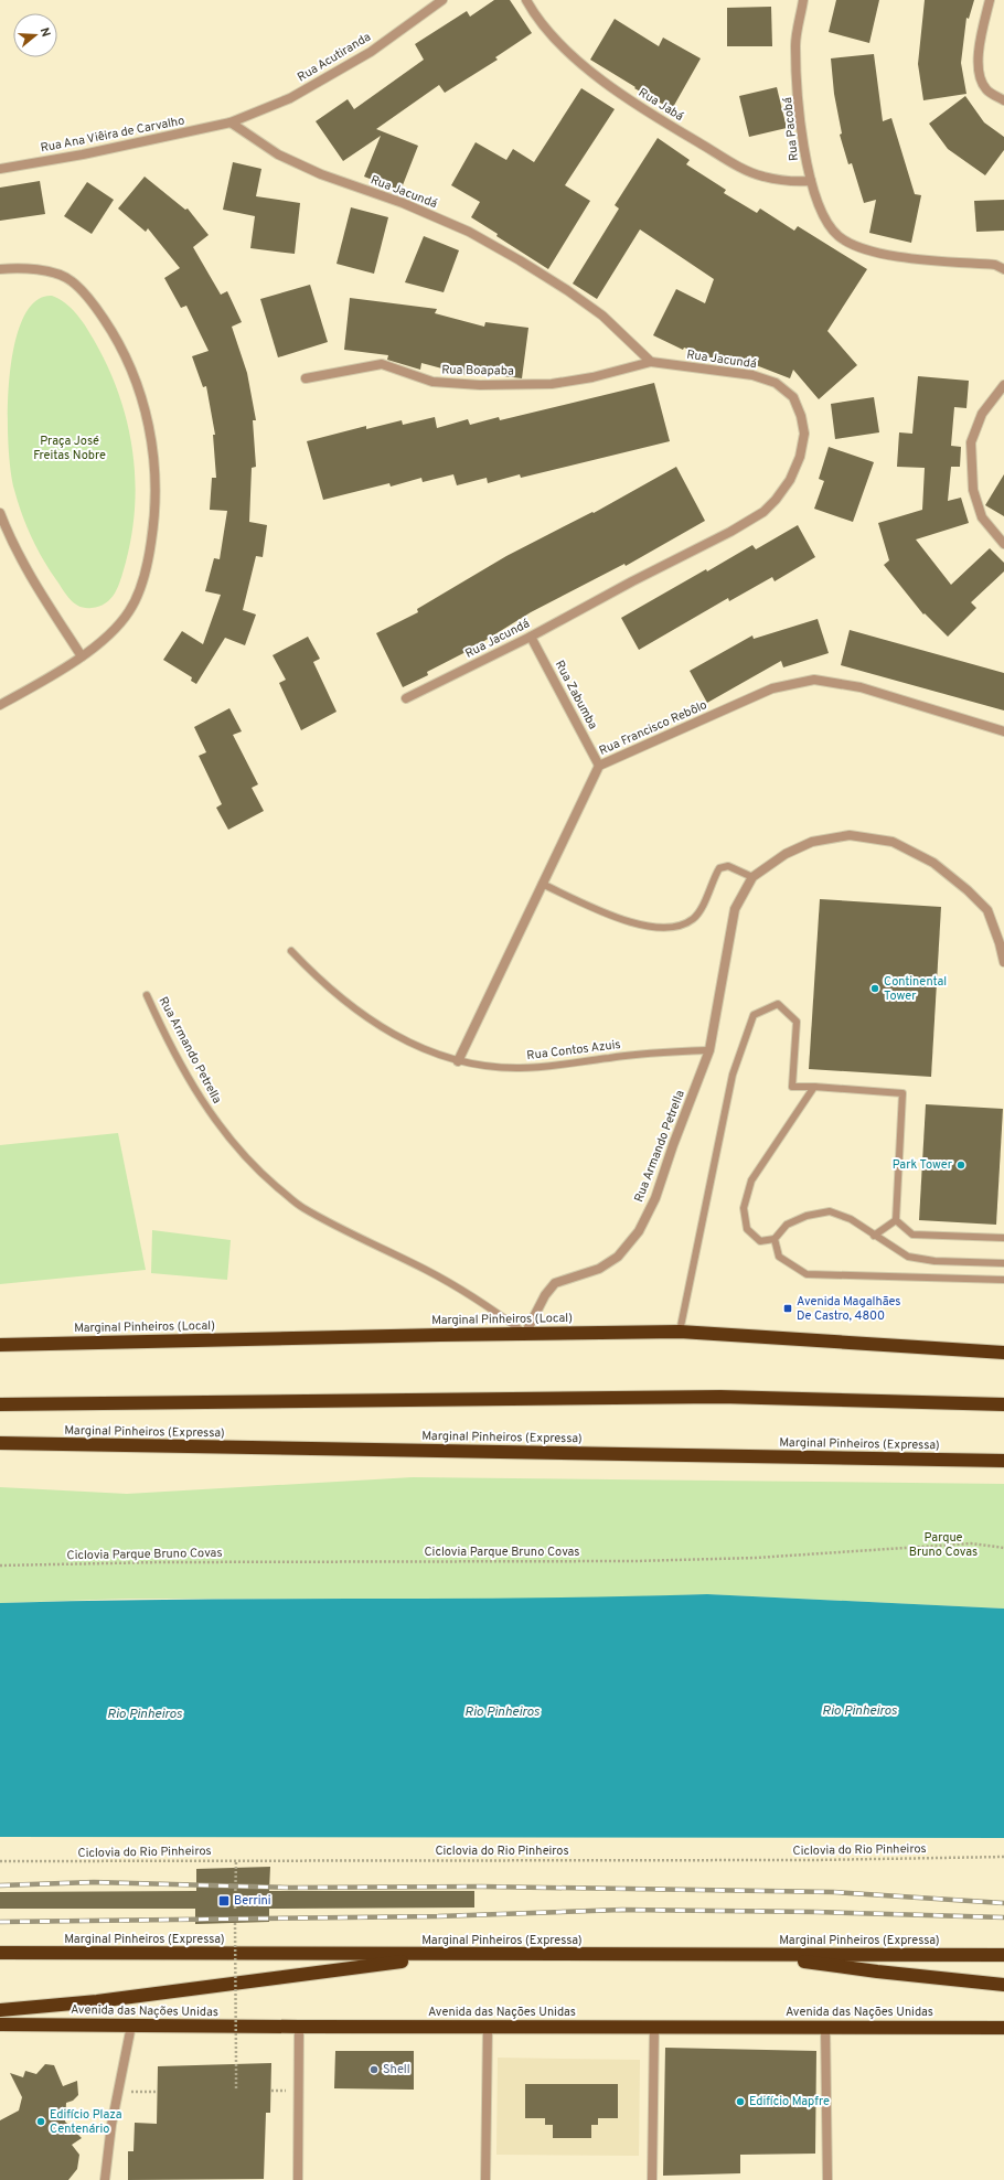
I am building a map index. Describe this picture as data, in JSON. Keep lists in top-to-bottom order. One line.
{"streets":{"highway":["Marginal Pinheiros (Local)","Marginal Pinheiros (Expressa)","Avenida das Nações Unidas"],"street":["Rua Acutiranda","Rua Jabá","Rua Pacobá","Rua Ana Viêira de Carvalho","Rua Jacundá","Rua Boapaba","Rua Zabumba","Rua Francisco Rebôlo","Rua Armando Petrella"],"lane":["Rua Contos Azuis"],"path":["Ciclovia Parque Bruno Covas","Ciclovia do Rio Pinheiros"]},"crossings":[["Rua Acutiranda","Rua Ana Viêira de Carvalho"],["Rua Acutiranda","Rua Jacundá"],["Rua Jabá","Rua Pacobá"],["Rua Ana Viêira de Carvalho","Rua Jacundá"],["Rua Jacundá","Rua Boapaba"],["Rua Jacundá","Rua Zabumba"],["Rua Zabumba","Rua Francisco Rebôlo"],["Rua Francisco Rebôlo","Rua Contos Azuis"],["Rua Armando Petrella","Rua Contos Azuis"],["Rua Armando Petrella","Marginal Pinheiros (Local)"]],"water":["Rio Pinheiros"],"parks":["Praça José Freitas Nobre","Parque Bruno Covas"],"places":{"other":["Continental Tower","Park Tower","Shell","Edifício Mapfre","Edifício Plaza Centenário"],"transit":["Avenida Magalhães De Castro, 4800","Berrini"]},"north":"right"}
